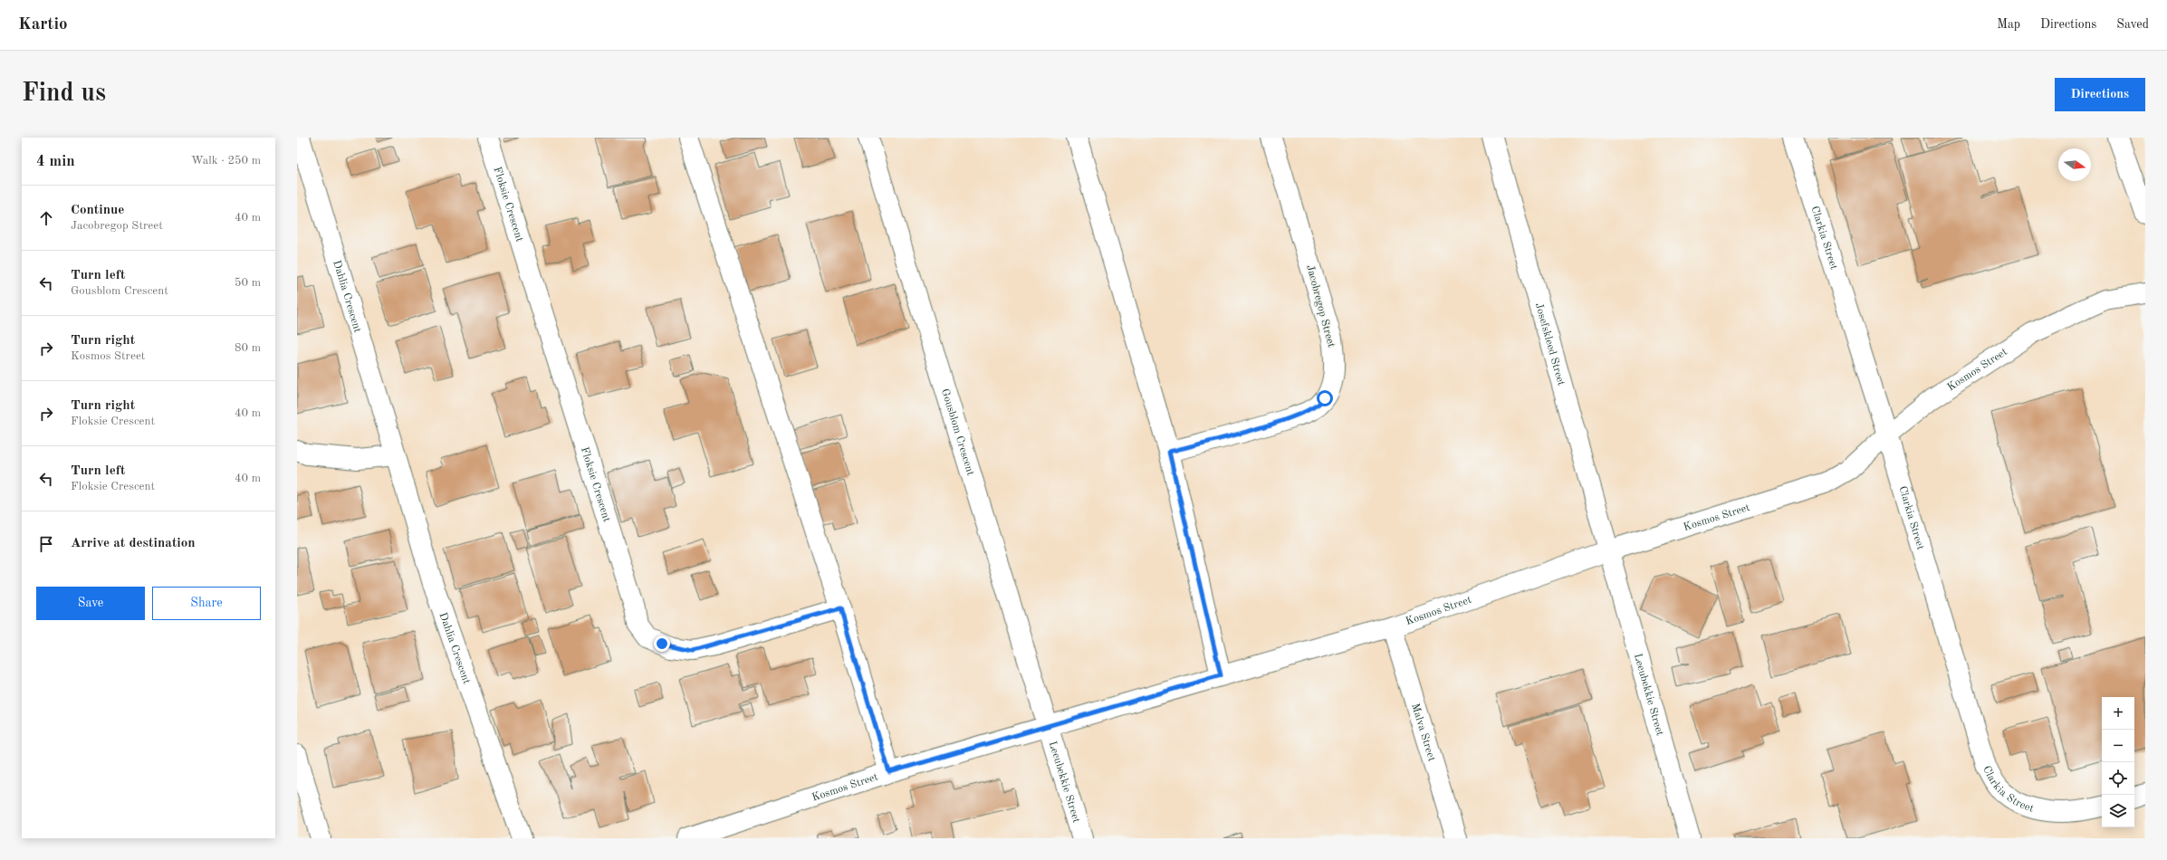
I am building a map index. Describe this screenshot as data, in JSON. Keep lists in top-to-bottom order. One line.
{"streets":{"street":["Floksie Crescent","Clarkia Street","Dahlia Crescent","Jacobregop Street","Josefskleed Street","Kosmos Street","Gousblom Crescent","Leeubekkie Street","Malva Street"]},"crossings":[["Clarkia Street","Kosmos Street"],["Josefskleed Street","Kosmos Street"],["Josefskleed Street","Leeubekkie Street"],["Kosmos Street","Gousblom Crescent"],["Kosmos Street","Leeubekkie Street"],["Kosmos Street","Malva Street"],["Gousblom Crescent","Leeubekkie Street"]],"north":"right","page":{"header":"Kartio","nav":["Map","Directions","Saved"],"buttons":["Directions",["Save","Share"]],"title":"Find us","heading":["4 min","Walk · 250 m"],"list":[["Continue","Jacobregop Street","40 m"],["Turn left","Gousblom Crescent","50 m"],["Turn right","Kosmos Street","80 m"],["Turn right","Floksie Crescent","40 m"],["Turn left","Floksie Crescent","40 m"],"Arrive at destination"],"map_buttons":["+","−"]}}
